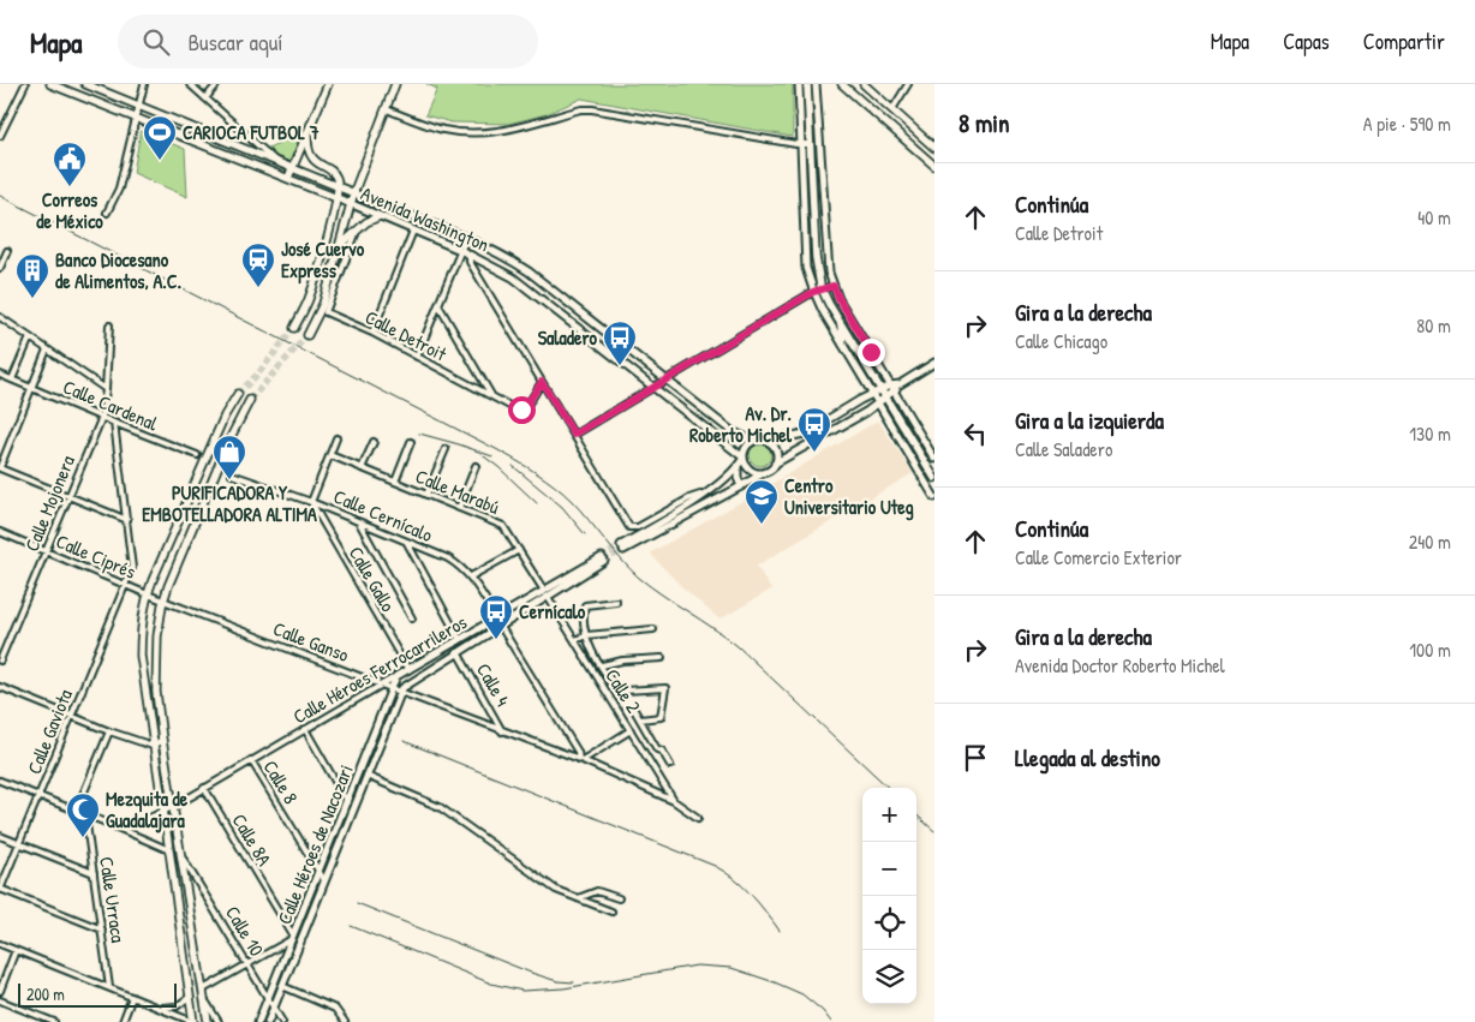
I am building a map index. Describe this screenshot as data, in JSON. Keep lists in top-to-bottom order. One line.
{"streets":{"main road":["Avenida Washington","Calle Héroes Ferrocarrileros","Calle Héroes de Nacozari"],"street":["Calle Detroit","Calle Cardenal","Calle Marabú","Calle Mojonera","Calle Cernícalo","Calle Ciprés","Calle Gallo","Calle Ganso","Calle 4","Calle 2","Calle Gaviota","Calle 8","Calle 8A","Calle Urraca","Calle 10"]},"crossings":[["Calle Cardenal","Calle Mojonera"],["Calle Cardenal","Calle Gaviota"],["Calle Marabú","Calle Héroes Ferrocarrileros"],["Calle Marabú","Calle 2"],["Calle Mojonera","Calle Ciprés"],["Calle Cernícalo","Calle Gallo"],["Calle Cernícalo","Calle Héroes Ferrocarrileros"],["Calle Ciprés","Calle Ganso"],["Calle Ciprés","Calle Gaviota"],["Calle Gallo","Calle Héroes Ferrocarrileros"],["Calle Ganso","Calle Héroes Ferrocarrileros"],["Calle Ganso","Calle 4"],["Calle Ganso","Calle 2"],["Calle Ganso","Calle Héroes de Nacozari"],["Calle Héroes Ferrocarrileros","Calle 4"],["Calle Héroes Ferrocarrileros","Calle 2"],["Calle Héroes Ferrocarrileros","Calle 8"],["Calle Héroes Ferrocarrileros","Calle 8A"],["Calle Héroes Ferrocarrileros","Calle Héroes de Nacozari"],["Calle 8","Calle Héroes de Nacozari"],["Calle 8A","Calle Héroes de Nacozari"],["Calle Héroes de Nacozari","Calle 10"]],"places":{"sports":["CARIOCA FUTBOL 7"],"public building":["Correos de México"],"station":["José Cuervo Express"],"building":["Banco Diocesano de Alimentos, A.C."],"bus stop":["Saladero","Av. Dr. Roberto Michel","Cernícalo"],"shop":["PURIFICADORA Y EMBOTELLADORA ALTIMA"],"school or university":["Centro Universitario Uteg"],"mosque":["Mezquita de Guadalajara"]},"scale_bar":"200 m","page":{"header":"Mapa","search":"Buscar aquí","nav":["Mapa","Capas","Compartir"],"heading":["8 min","A pie · 590 m"],"list":[["Continúa","Calle Detroit","40 m"],["Gira a la derecha","Calle Chicago","80 m"],["Gira a la izquierda","Calle Saladero","130 m"],["Continúa","Calle Comercio Exterior","240 m"],["Gira a la derecha","Avenida Doctor Roberto Michel","100 m"],"Llegada al destino"],"map_buttons":["+","−"],"scale":"200 m"}}
